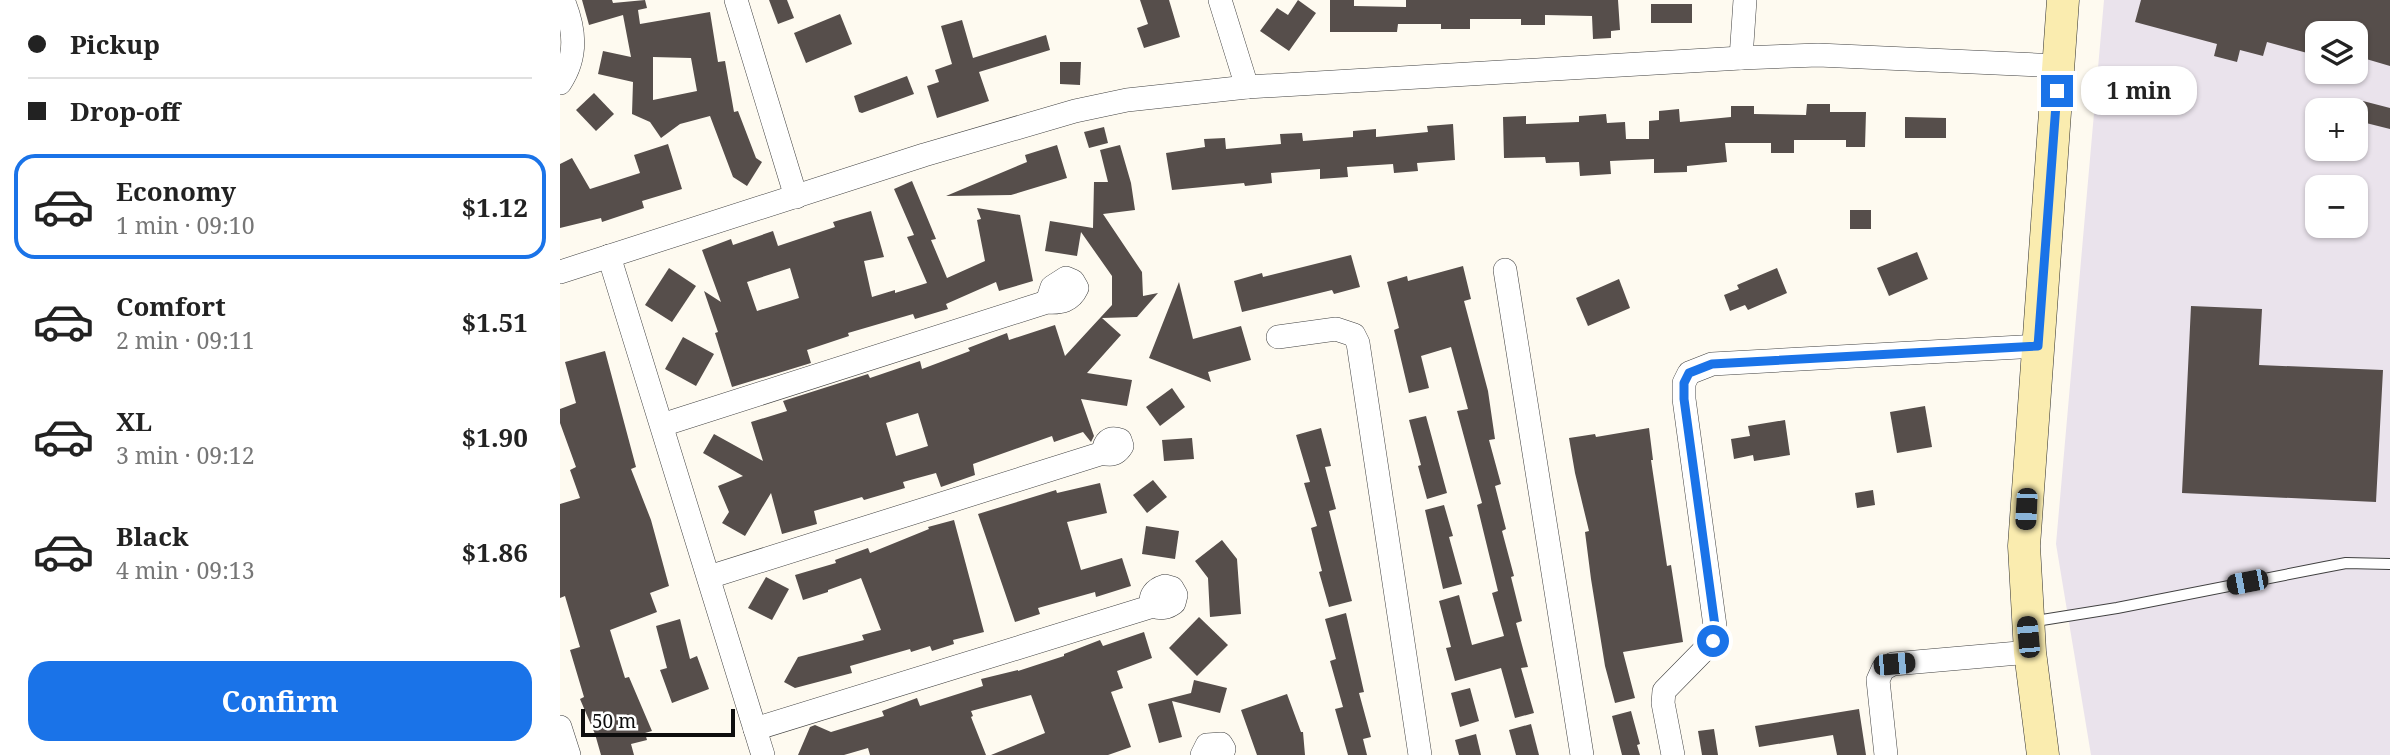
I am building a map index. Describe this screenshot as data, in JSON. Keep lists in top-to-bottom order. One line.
{"scale_bar":"50 m","page":{"banner":["Pickup","Drop-off"],"map_buttons":["+","−"],"bubble":"1 min","list":[{"name":"Economy","note":"1 min · 09:10","value":"$1.12"},{"name":"Comfort","note":"2 min · 09:11","value":"$1.51"},{"name":"XL","note":"3 min · 09:12","value":"$1.90"},{"name":"Black","note":"4 min · 09:13","value":"$1.86"}],"buttons":"Confirm","scale":"50 m"}}
